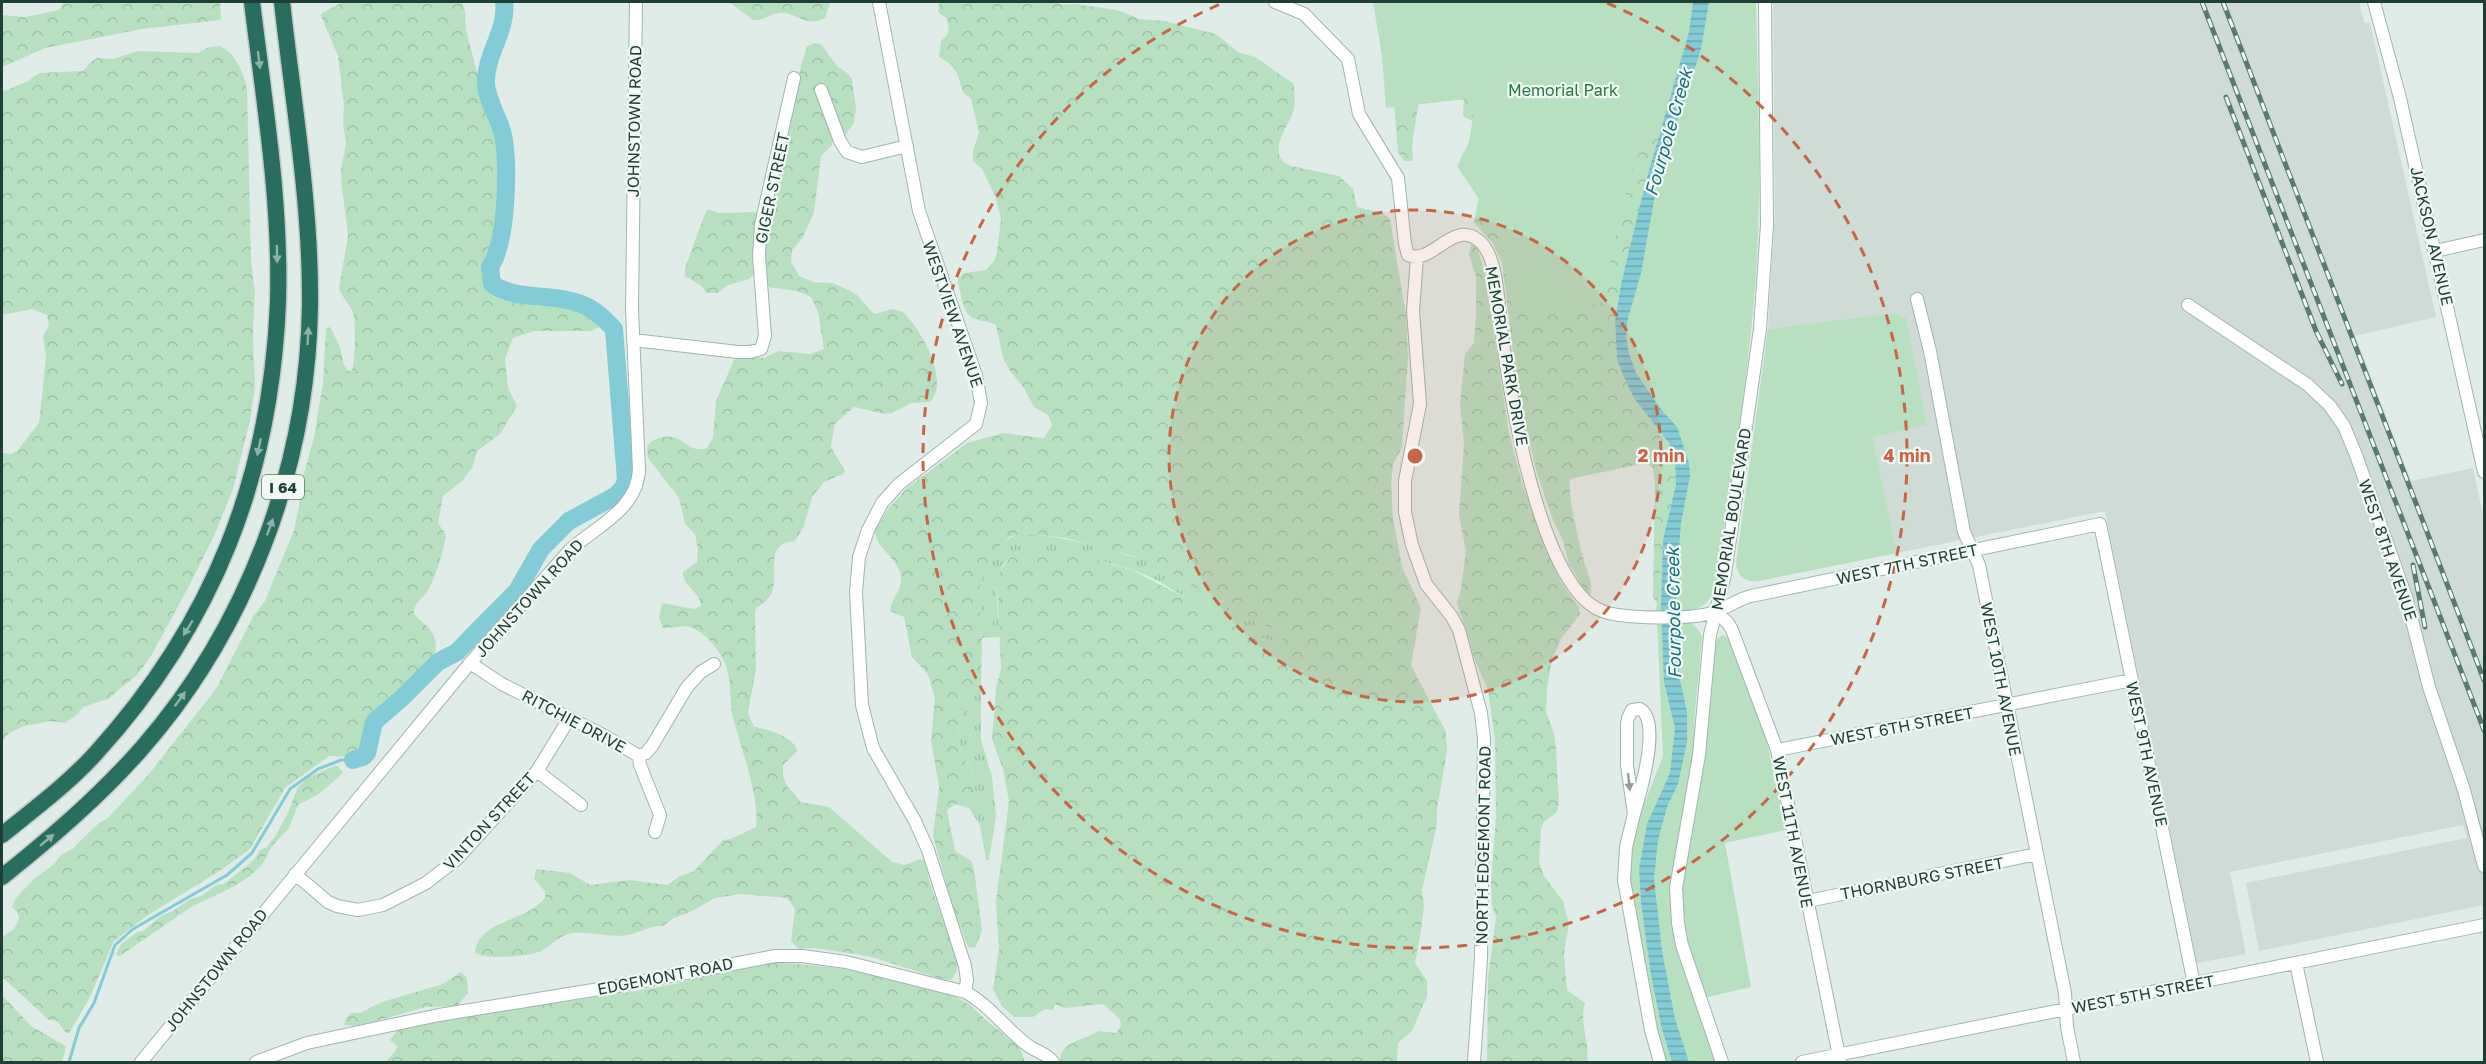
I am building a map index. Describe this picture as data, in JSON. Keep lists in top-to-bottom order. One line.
{"streets":{"highway":["I 64"],"street":["JOHNSTOWN ROAD","GIGER STREET","JACKSON AVENUE","WESTVIEW AVENUE","MEMORIAL PARK DRIVE","MEMORIAL BOULEVARD","WEST 8TH AVENUE","WEST 7TH STREET","WEST 10TH AVENUE","RITCHIE DRIVE","WEST 6TH STREET","WEST 9TH AVENUE","VINTON STREET","WEST 11TH AVENUE","NORTH EDGEMONT ROAD","THORNBURG STREET","EDGEMONT ROAD","WEST 5TH STREET"]},"crossings":[["JOHNSTOWN ROAD","GIGER STREET"],["JOHNSTOWN ROAD","RITCHIE DRIVE"],["JOHNSTOWN ROAD","VINTON STREET"],["WESTVIEW AVENUE","EDGEMONT ROAD"],["MEMORIAL PARK DRIVE","MEMORIAL BOULEVARD"],["MEMORIAL PARK DRIVE","WEST 7TH STREET"],["MEMORIAL PARK DRIVE","WEST 11TH AVENUE"],["MEMORIAL PARK DRIVE","NORTH EDGEMONT ROAD"],["MEMORIAL BOULEVARD","WEST 7TH STREET"],["MEMORIAL BOULEVARD","WEST 11TH AVENUE"],["WEST 7TH STREET","WEST 10TH AVENUE"],["WEST 7TH STREET","WEST 9TH AVENUE"],["WEST 7TH STREET","WEST 11TH AVENUE"],["WEST 10TH AVENUE","WEST 6TH STREET"],["WEST 10TH AVENUE","THORNBURG STREET"],["WEST 10TH AVENUE","WEST 5TH STREET"],["RITCHIE DRIVE","VINTON STREET"],["WEST 6TH STREET","WEST 9TH AVENUE"],["WEST 6TH STREET","WEST 11TH AVENUE"],["WEST 9TH AVENUE","WEST 5TH STREET"],["WEST 11TH AVENUE","THORNBURG STREET"],["WEST 11TH AVENUE","WEST 5TH STREET"]],"water":["Fourpole Creek"],"parks":["Memorial Park"],"rings":["2 min","4 min"]}
